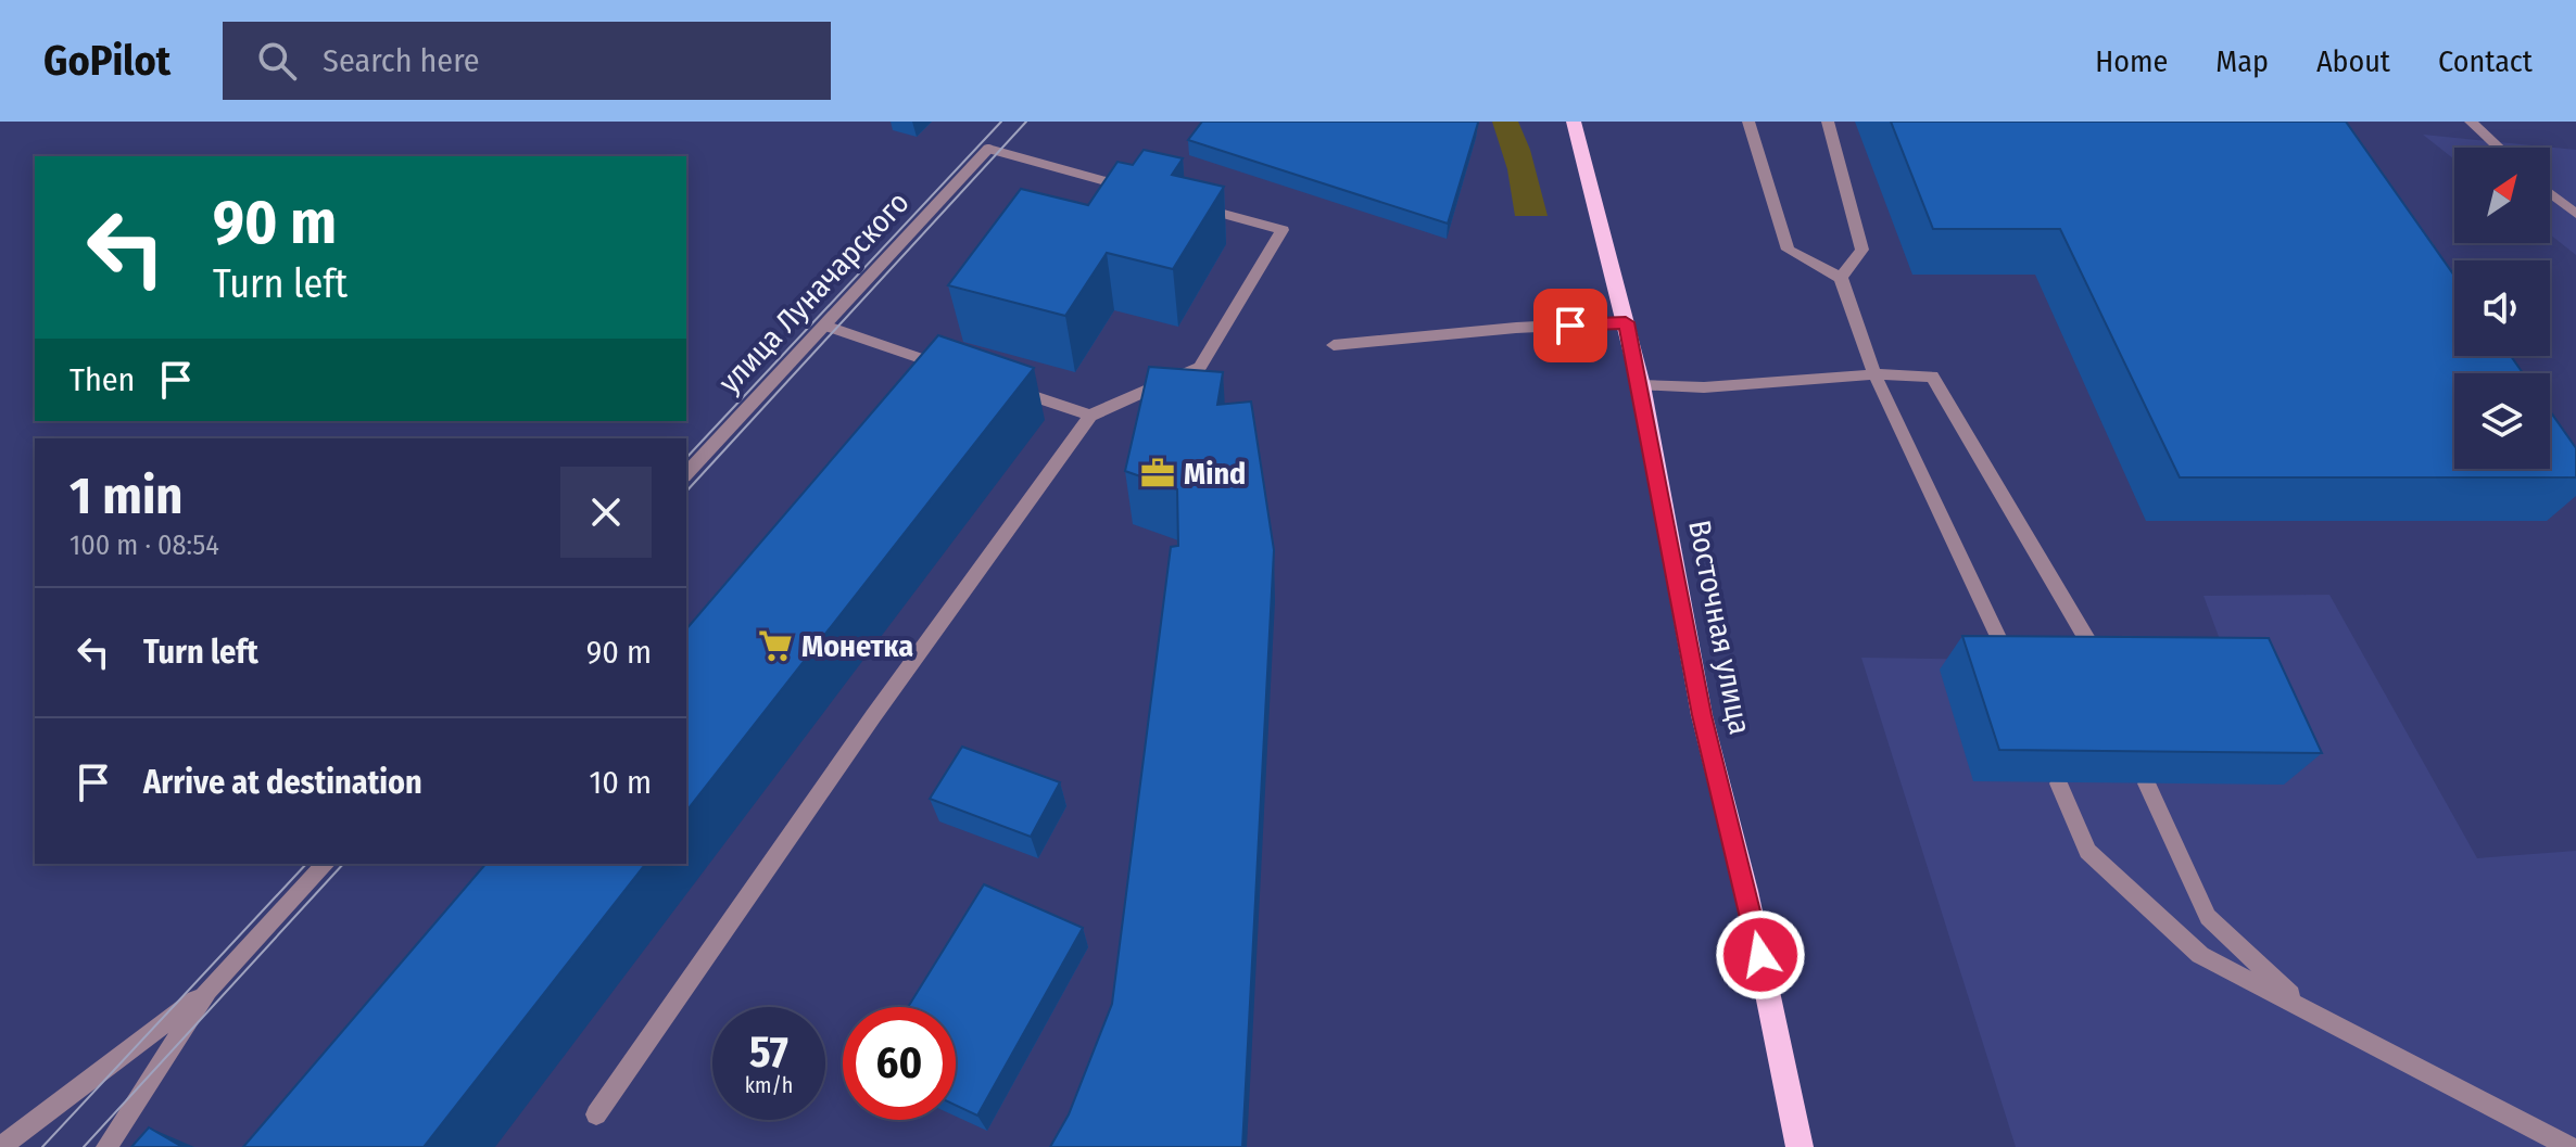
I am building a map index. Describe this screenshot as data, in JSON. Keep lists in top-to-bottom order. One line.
{"streets":{"main road":["Восточная улица"],"street":["улица Луначарского"]},"places":{"office":["Mind"],"supermarket":["Монетка"]},"north":"top right","page":{"header":"GoPilot","search":"Search here","nav":["Home","Map","About","Contact"],"turn":["90 m","Turn left"],"then":"Then","heading":["1 min","100 m · 08:54"],"list":[{"name":"Turn left","value":"90 m"},{"name":"Arrive at destination","value":"10 m"}],"speed":"57 km/h","limit":"60"}}
